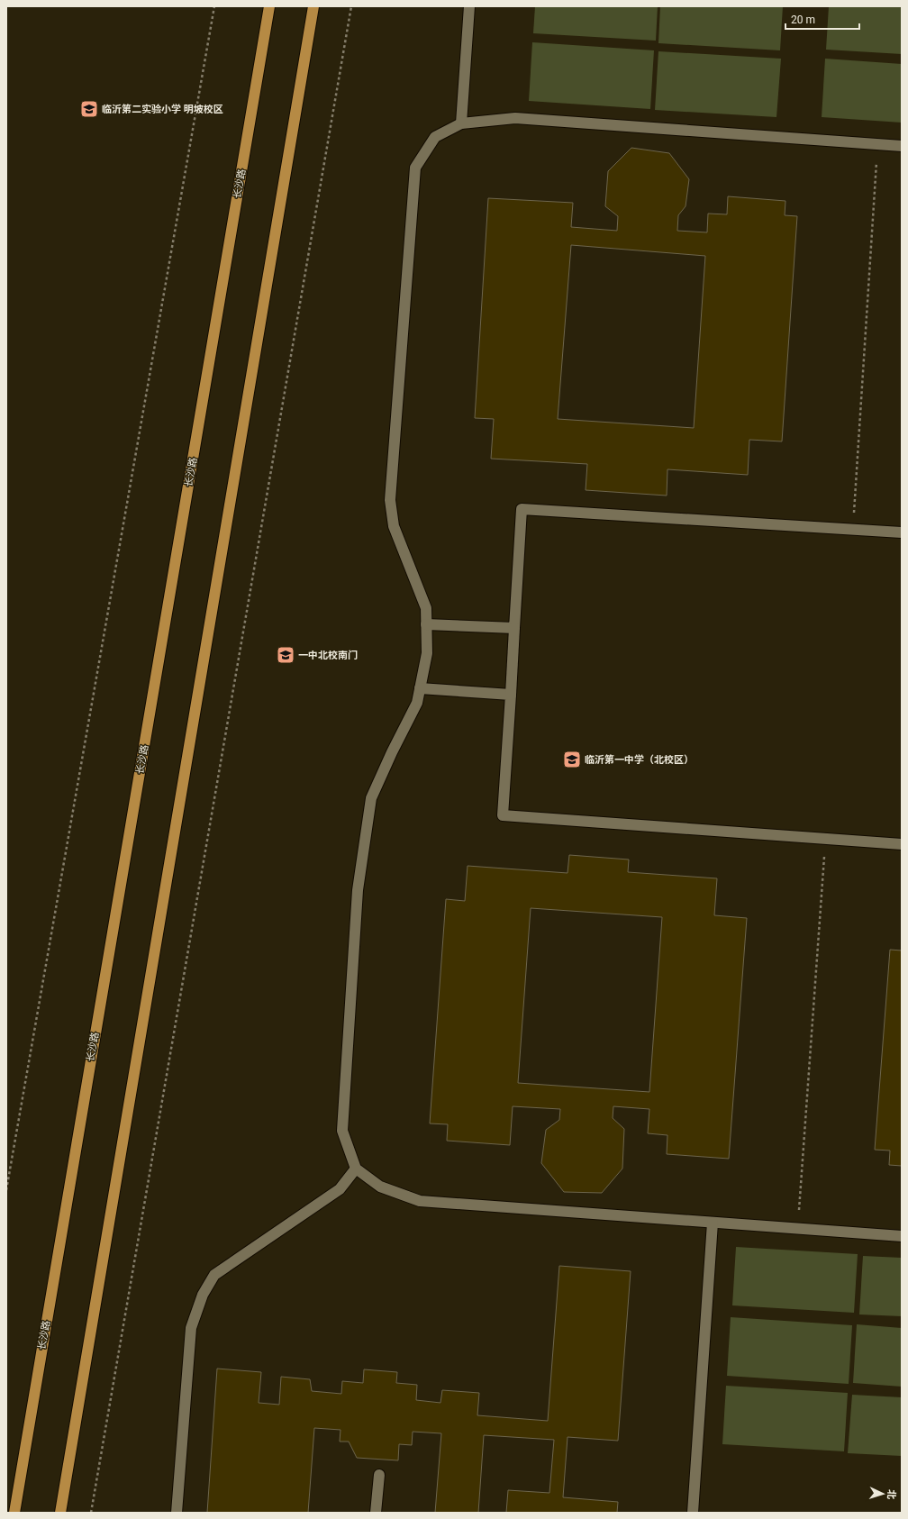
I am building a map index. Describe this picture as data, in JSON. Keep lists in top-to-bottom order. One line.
{"streets":{"main road":["长沙路"]},"places":{"school or university":["临沂第二实验小学 明坡校区","一中北校南门","临沂第一中学（北校区）"]},"scale_bar":"20 m","north":"right"}
